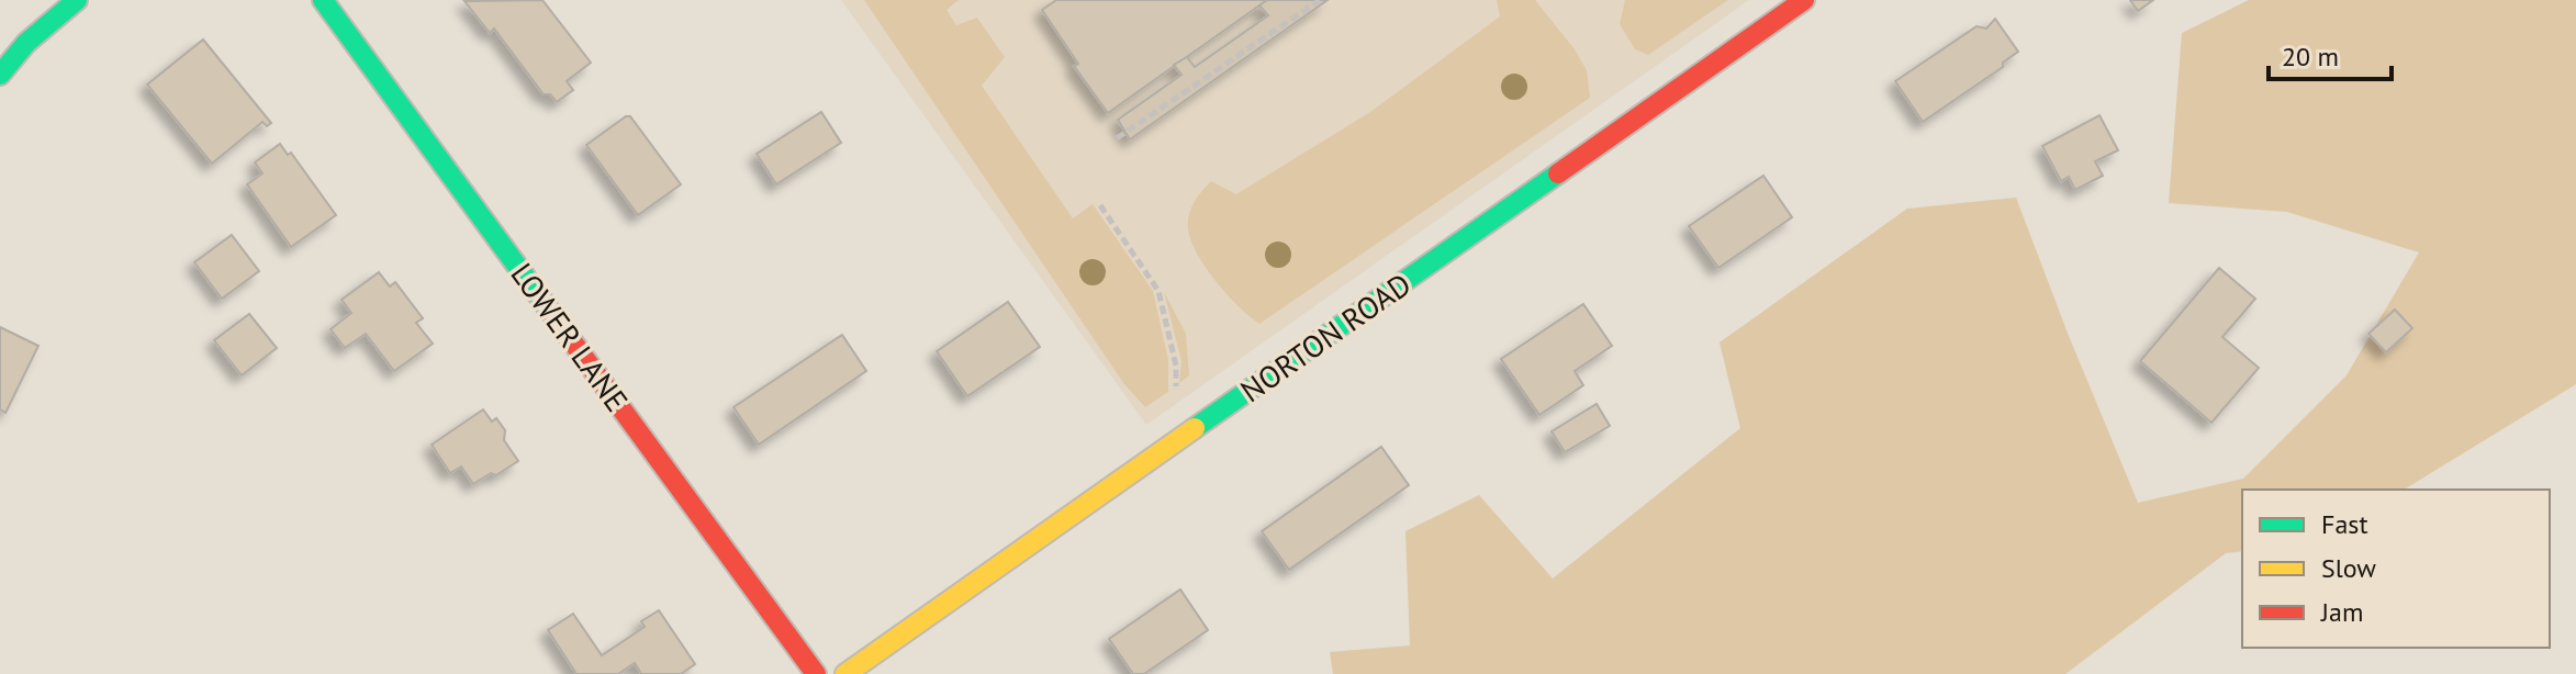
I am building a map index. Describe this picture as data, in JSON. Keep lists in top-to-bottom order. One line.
{"streets":{"main road":["LOWER LANE","NORTON ROAD"]},"legend":["Fast","Slow","Jam"],"scale_bar":"20 m"}
